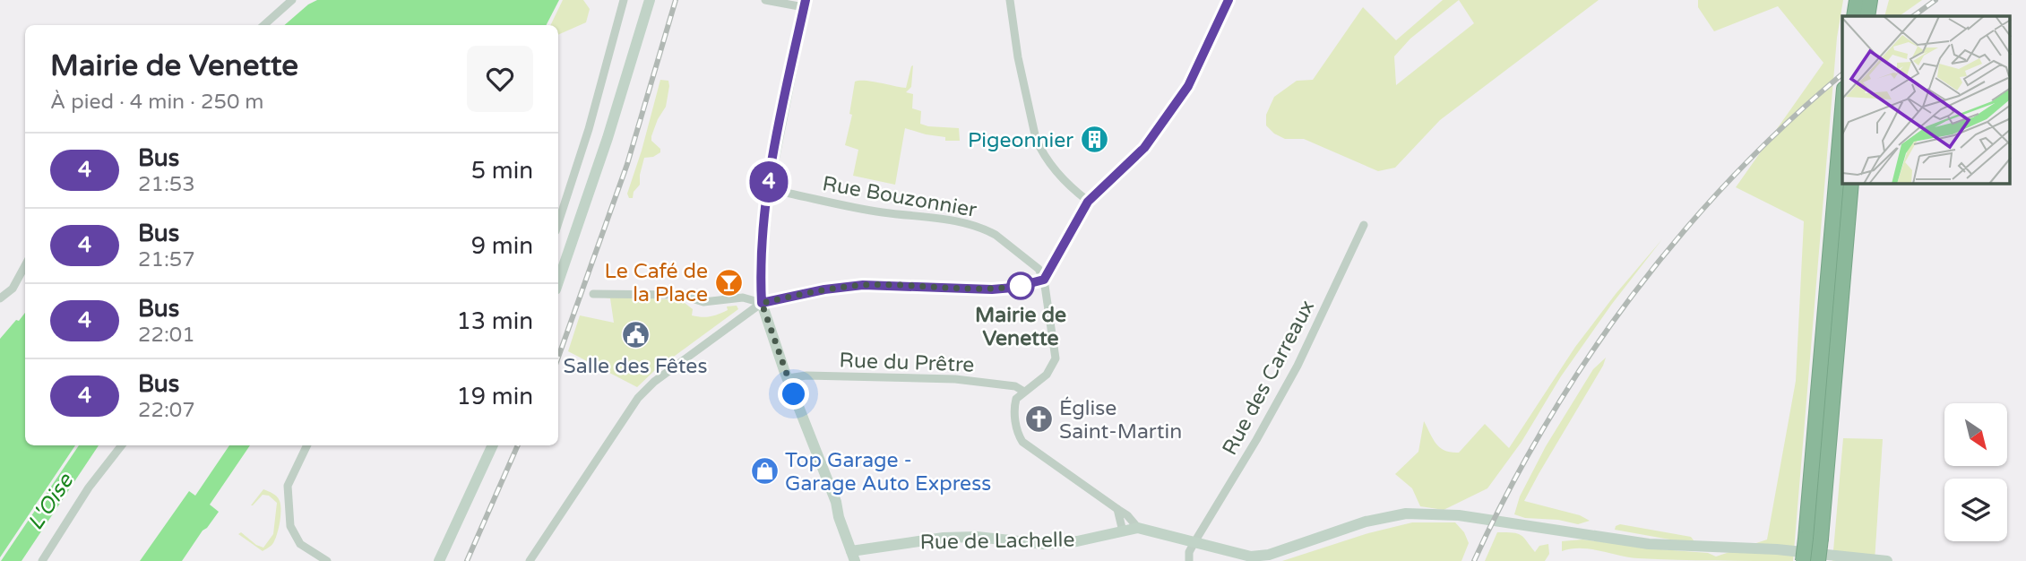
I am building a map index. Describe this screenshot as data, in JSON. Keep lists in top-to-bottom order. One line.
{"streets":{"street":["Rue Bouzonnier","Rue du Prêtre","Rue des Carreaux","Rue de Lachelle"]},"water":["L'Oise"],"places":{"building":["Pigeonnier"],"bar":["Le Café de la Place"],"other":["Mairie de Venette"],"public building":["Salle des Fêtes"],"church":["Église Saint-Martin"],"shop":["Top Garage - Garage Auto Express"]},"lines":["bus line 4"],"north":"bottom right","page":{"on_map":"4","heading":["Mairie de Venette","À pied · 4 min · 250 m"],"list":[{"mark":"4","name":"Bus","note":"21:53","value":"5 min"},{"mark":"4","name":"Bus","note":"21:57","value":"9 min"},{"mark":"4","name":"Bus","note":"22:01","value":"13 min"},{"mark":"4","name":"Bus","note":"22:07","value":"19 min"}]}}
